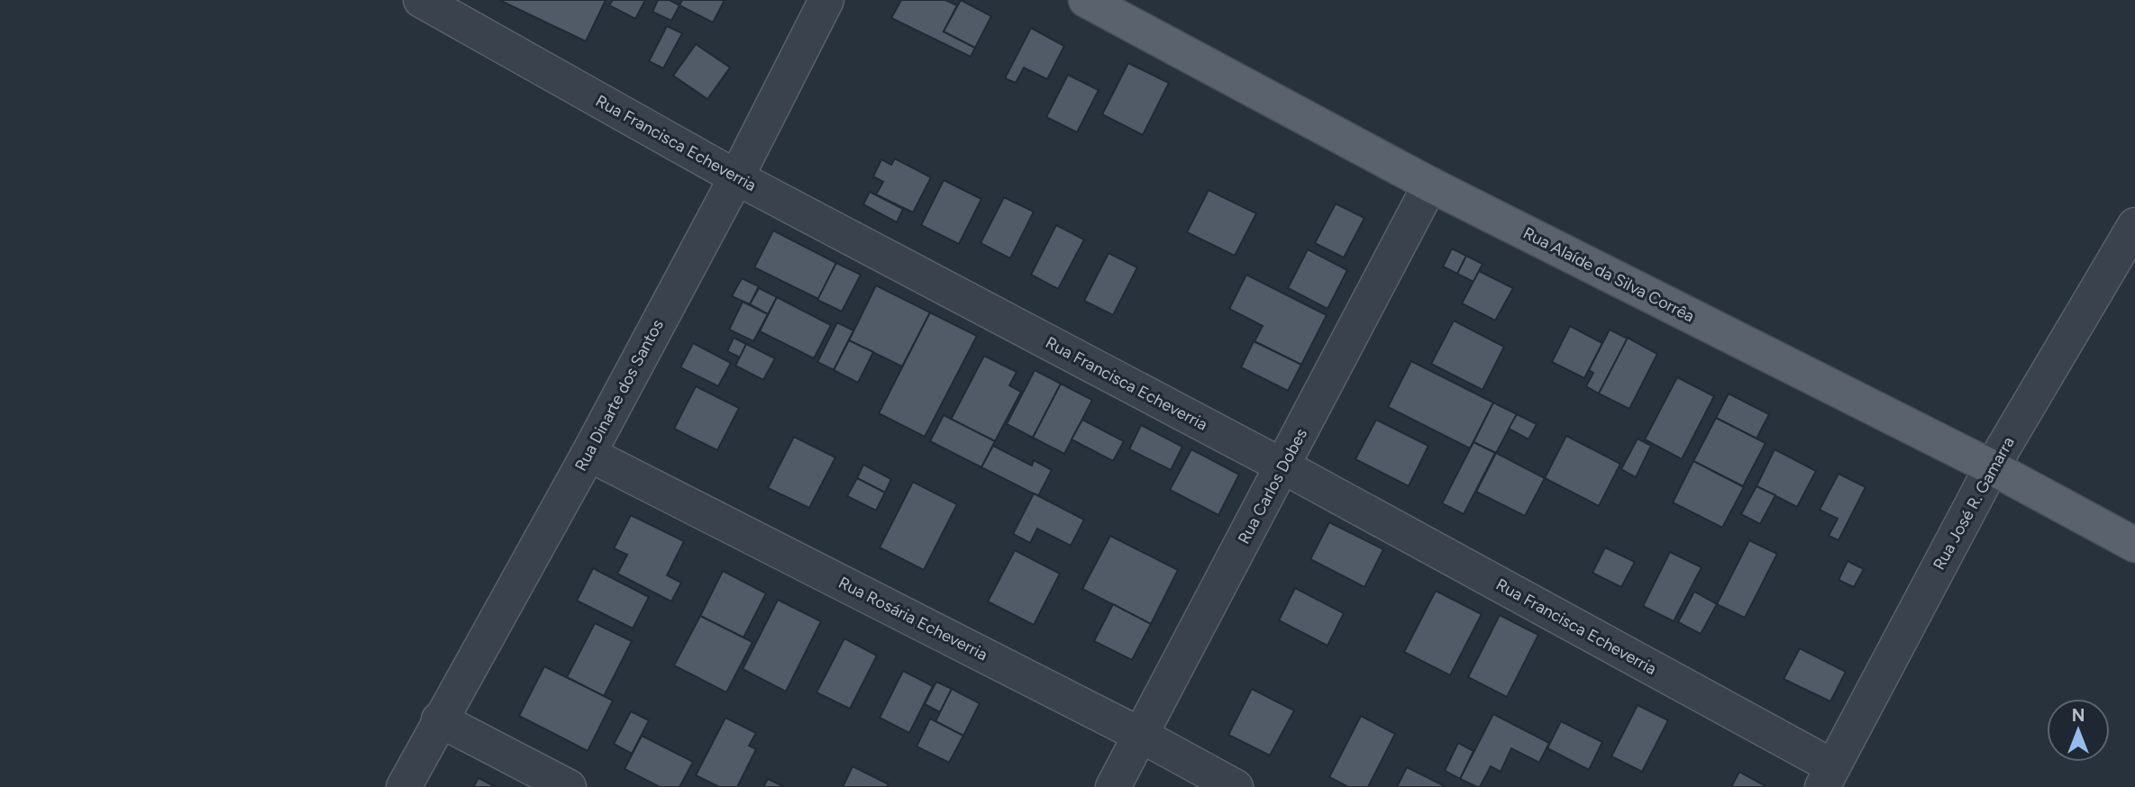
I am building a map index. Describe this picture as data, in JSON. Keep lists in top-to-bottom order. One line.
{"streets":{"main road":["Rua Alaíde da Silva Corrêa"],"street":["Rua Francisca Echeverria","Rua Dinarte dos Santos","Rua Carlos Dobes","Rua José R. Gamarra","Rua Rosária Echeverria"]},"crossings":[["Rua Francisca Echeverria","Rua Dinarte dos Santos"],["Rua Francisca Echeverria","Rua Carlos Dobes"],["Rua Francisca Echeverria","Rua José R. Gamarra"],["Rua Alaíde da Silva Corrêa","Rua Carlos Dobes"],["Rua Alaíde da Silva Corrêa","Rua José R. Gamarra"],["Rua Dinarte dos Santos","Rua Rosária Echeverria"],["Rua Carlos Dobes","Rua Rosária Echeverria"]],"north":"top"}
